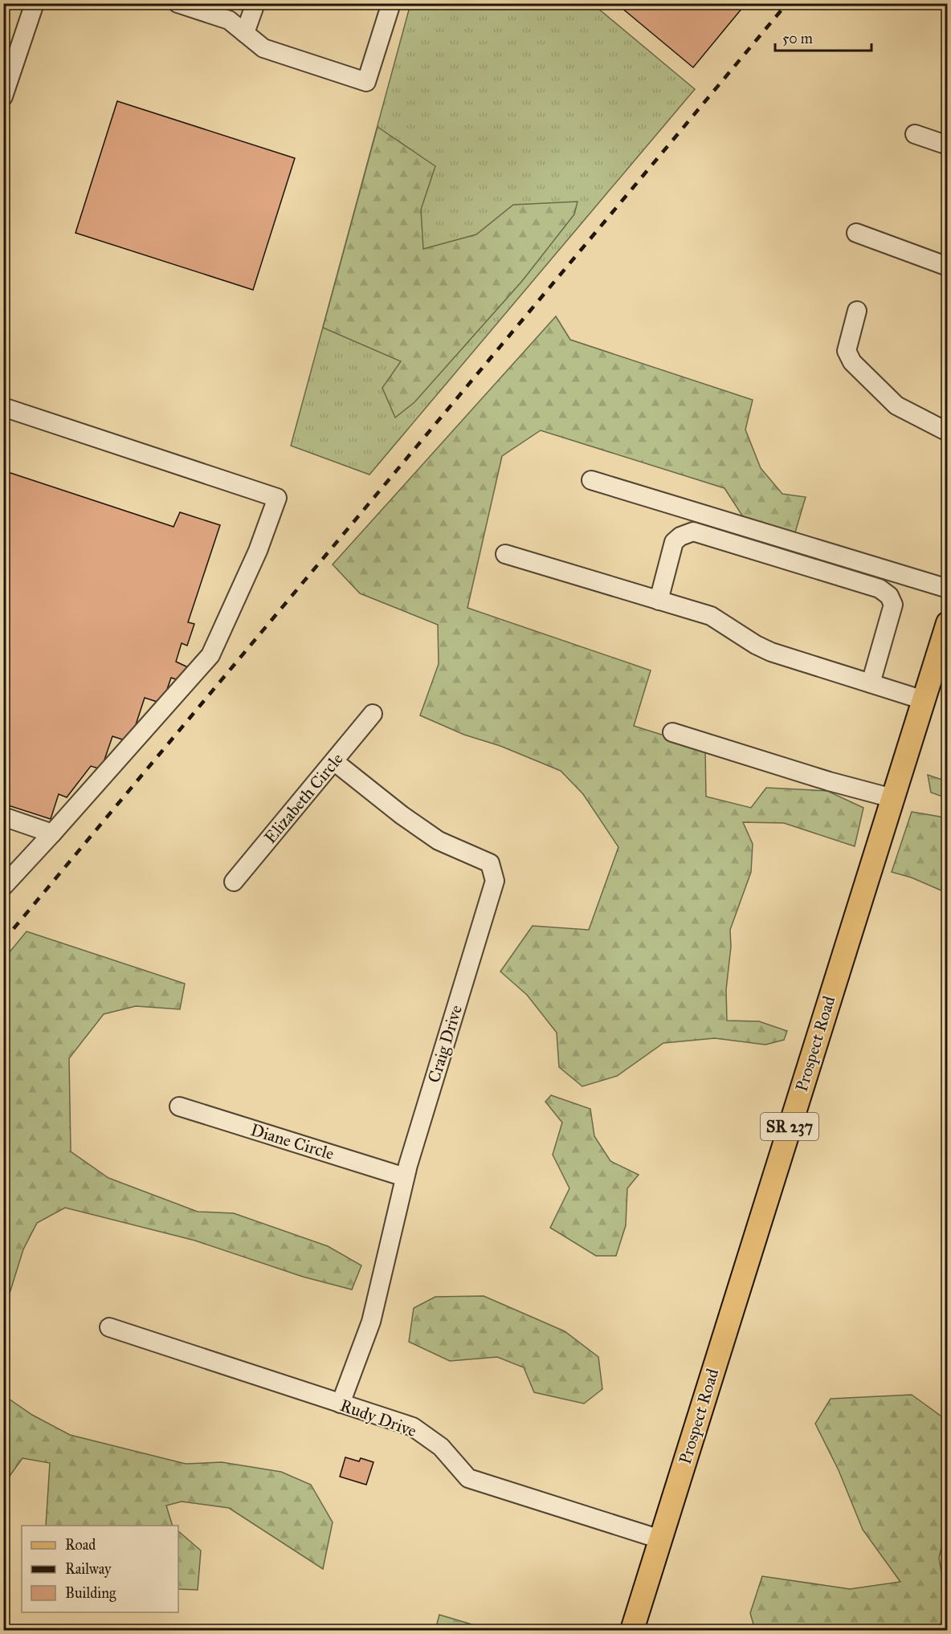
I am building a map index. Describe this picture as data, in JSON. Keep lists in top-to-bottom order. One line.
{"streets":{"main road":["Prospect Road","SR 237"],"street":["Elizabeth Circle","Craig Drive","Diane Circle","Rudy Drive"]},"crossings":[["Elizabeth Circle","Craig Drive"],["Craig Drive","Diane Circle"],["Craig Drive","Rudy Drive"],["Prospect Road","Rudy Drive"]],"legend":["Road","Railway","Building"],"scale_bar":"50 m"}
